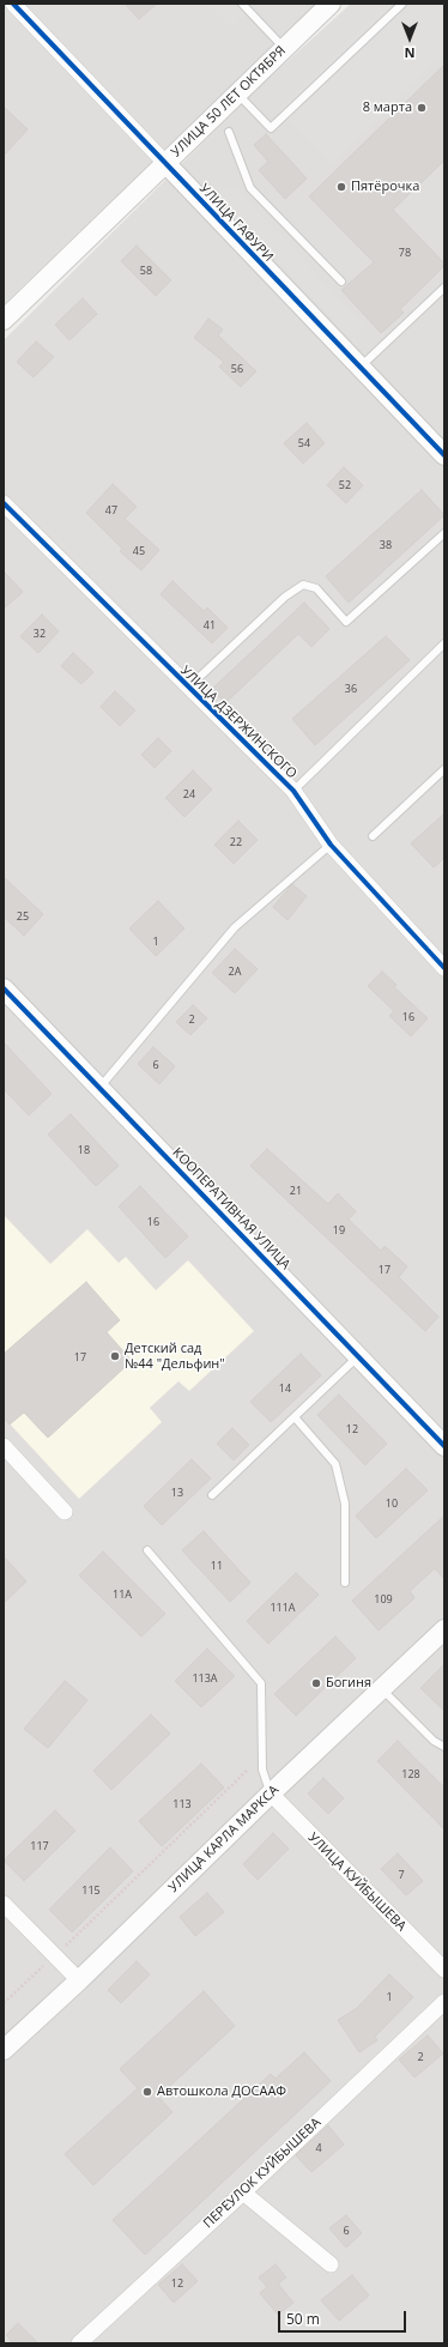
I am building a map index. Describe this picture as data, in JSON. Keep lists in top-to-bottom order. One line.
{"streets":{"street":["УЛИЦА 50 ЛЕТ ОКТЯБРЯ","УЛИЦА ГАФУРИ","УЛИЦА ДЗЕРЖИНСКОГО","КООПЕРАТИВНАЯ УЛИЦА","УЛИЦА КАРЛА МАРКСА","УЛИЦА КУЙБЫШЕВА","ПЕРЕУЛОК КУЙБЫШЕВА"]},"crossings":[["УЛИЦА 50 ЛЕТ ОКТЯБРЯ","УЛИЦА ГАФУРИ"],["УЛИЦА КАРЛА МАРКСА","УЛИЦА КУЙБЫШЕВА"]],"places":["8 марта","Пятёрочка","Детский сад №44 \"Дельфин\"","Богиня","Автошкола ДОСААФ"],"house_numbers":["78","58","56","54","52","47","38","45","41","32","36","24","22","25","1","2А","16","2","6","18","21","16","19","17","17","14","12","13","10","11","11А","109","111А","113А","128","113","117","7","115","1","2","4","6","12"],"scale_bar":"50 m","north":"bottom"}
